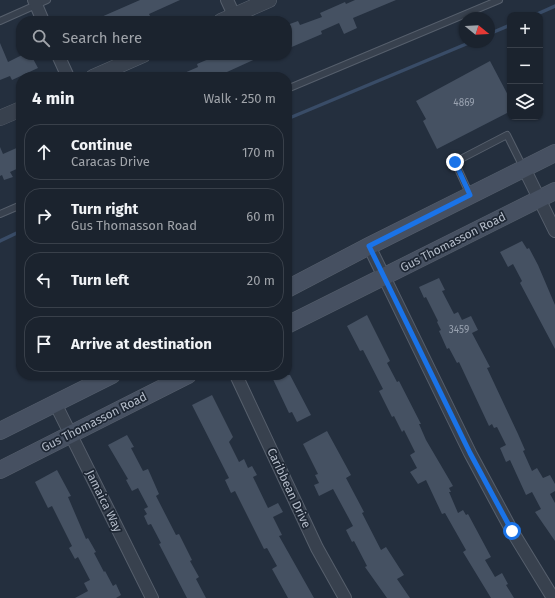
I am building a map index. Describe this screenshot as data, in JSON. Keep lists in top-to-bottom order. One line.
{"streets":{"main road":["Gus Thomasson Road"],"street":["Caribbean Drive","Jamaica Way"]},"crossings":[["Gus Thomasson Road","Jamaica Way"]],"house_numbers":["4869","3459"],"north":"right","page":{"map_buttons":["+","−"],"search":"Search here","heading":["4 min","Walk · 250 m"],"list":[["Continue","Caracas Drive","170 m"],["Turn right","Gus Thomasson Road","60 m"],["Turn left","20 m"],"Arrive at destination"]}}
